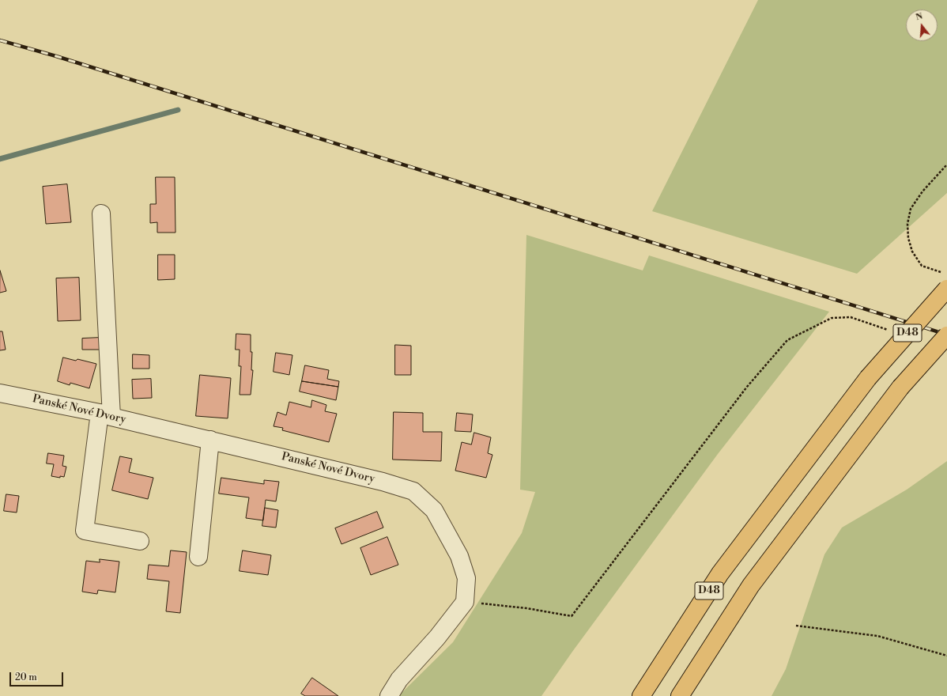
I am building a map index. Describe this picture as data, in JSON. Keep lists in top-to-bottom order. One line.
{"streets":{"highway":["D48"],"street":["Panské Nové Dvory"]},"scale_bar":"20 m","north":"top"}
